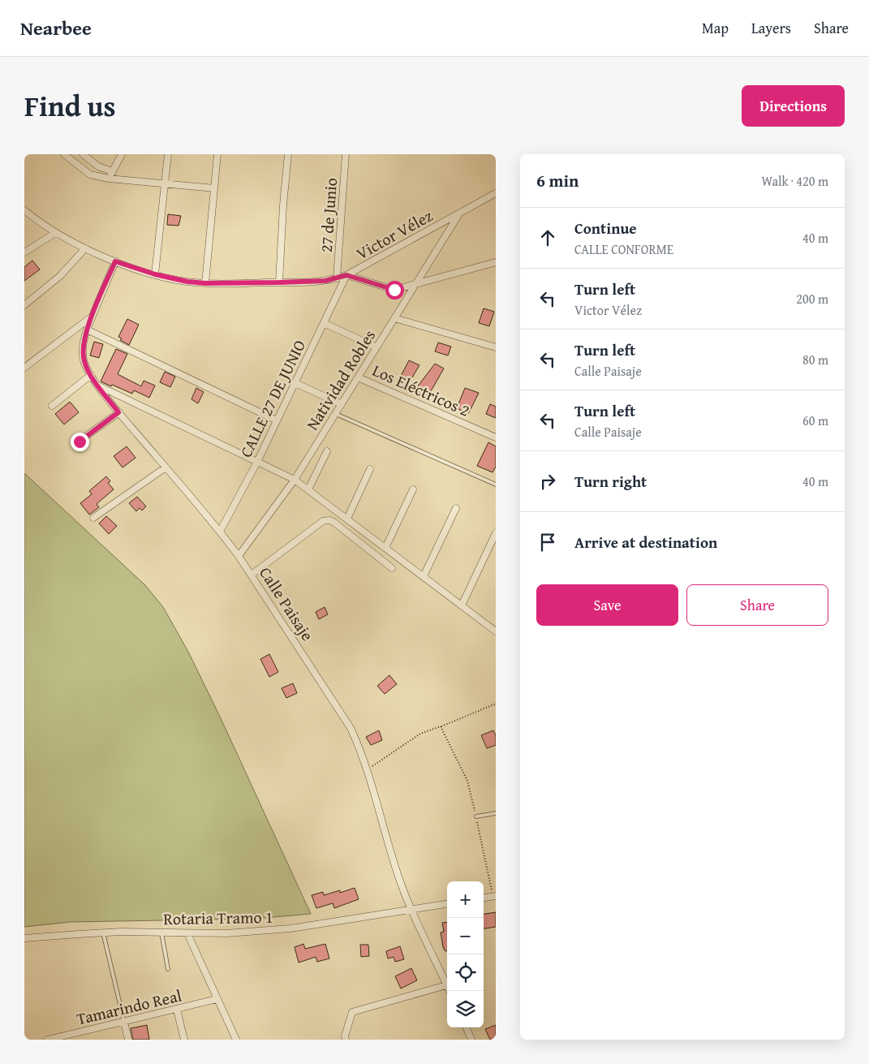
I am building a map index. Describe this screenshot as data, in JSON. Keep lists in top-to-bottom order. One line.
{"streets":{"street":["27 de Junio","Victor Vélez","Natividad Robles","Los Eléctricos 2","CALLE 27 DE JUNIO","Calle Paisaje","Rotaria Tramo 1","Tamarindo Real"]},"crossings":[["27 de Junio","Victor Vélez"],["Victor Vélez","Natividad Robles"],["Victor Vélez","CALLE 27 DE JUNIO"],["Victor Vélez","Calle Paisaje"],["Natividad Robles","Los Eléctricos 2"],["Natividad Robles","Calle Paisaje"],["CALLE 27 DE JUNIO","Calle Paisaje"],["Calle Paisaje","Rotaria Tramo 1"]],"page":{"header":"Nearbee","nav":["Map","Layers","Share"],"title":"Find us","buttons":["Directions",["Save","Share"]],"heading":["6 min","Walk · 420 m"],"list":[["Continue","CALLE CONFORME","40 m"],["Turn left","Victor Vélez","200 m"],["Turn left","Calle Paisaje","80 m"],["Turn left","Calle Paisaje","60 m"],["Turn right","40 m"],"Arrive at destination"],"map_buttons":["+","−"]}}
